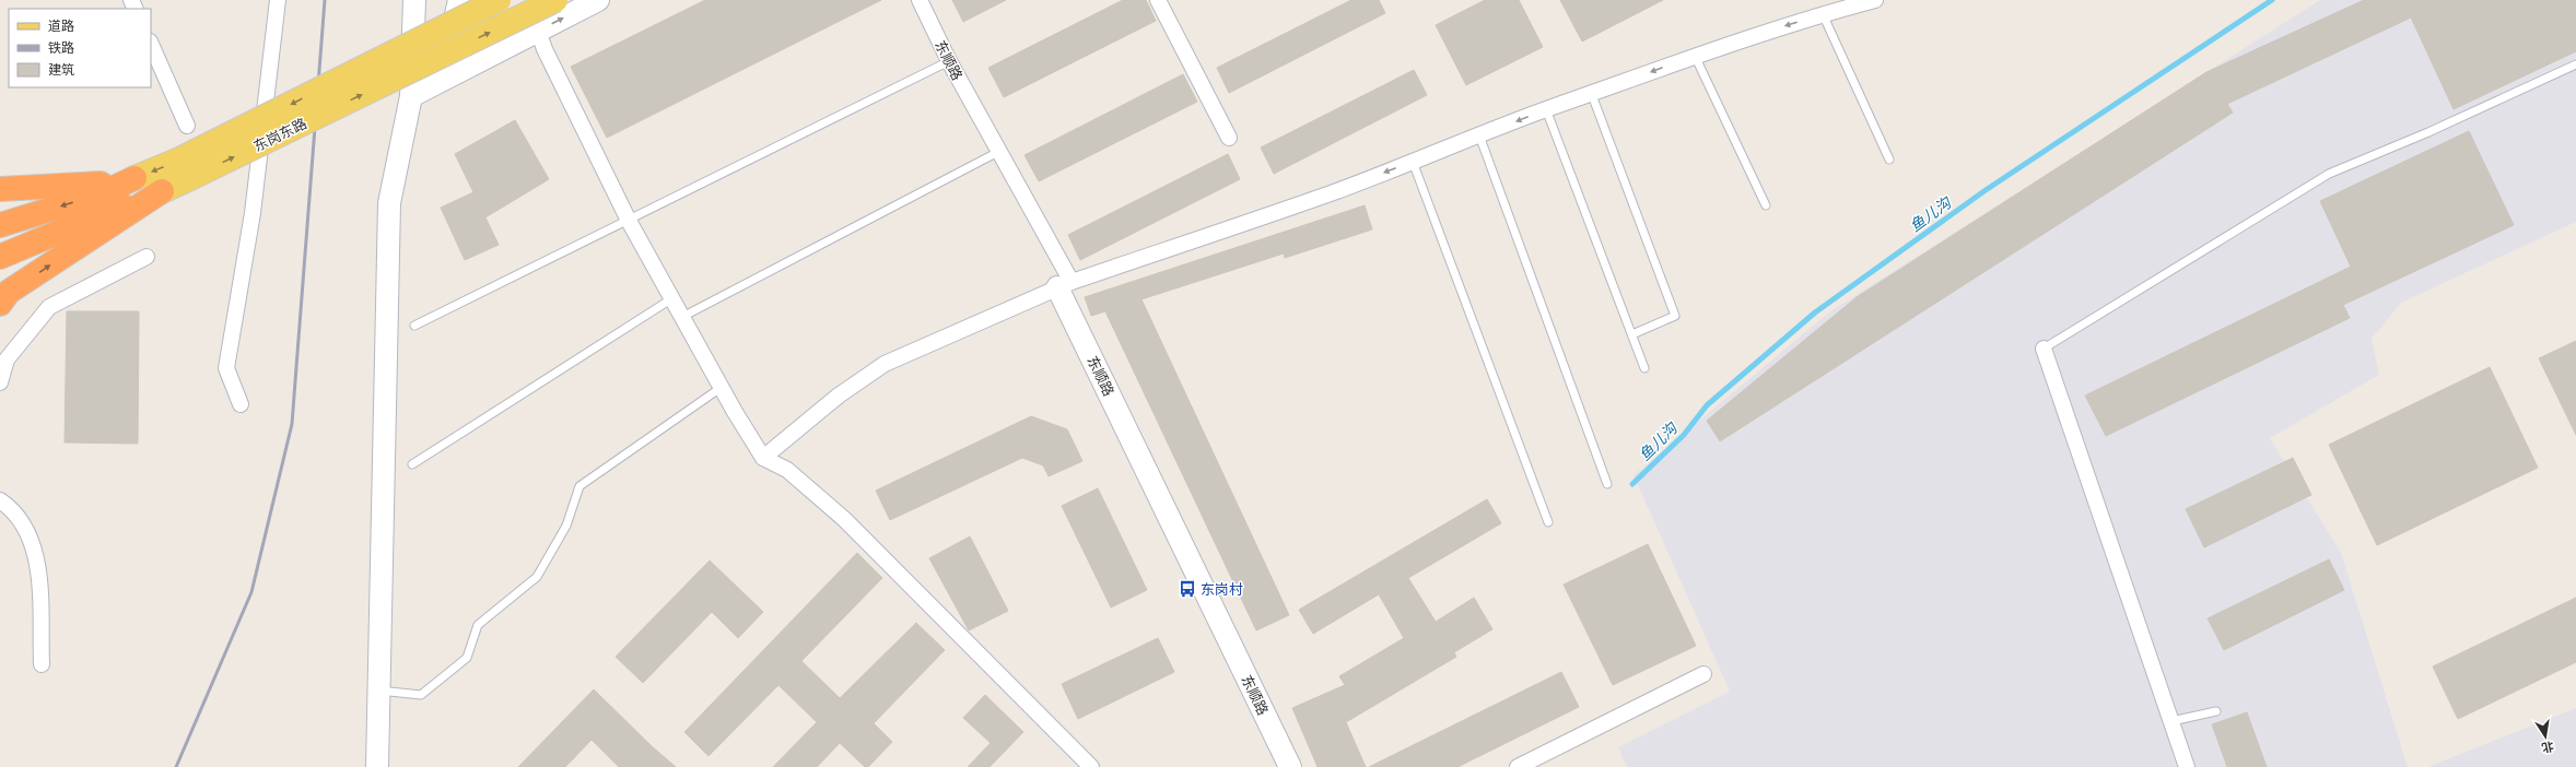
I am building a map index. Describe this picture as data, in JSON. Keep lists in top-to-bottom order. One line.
{"streets":{"highway":["东岗东路"],"street":["东顺路"]},"water":["鱼儿沟"],"places":{"bus stop":["东岗村"]},"legend":["道路","铁路","建筑"],"north":"bottom"}
